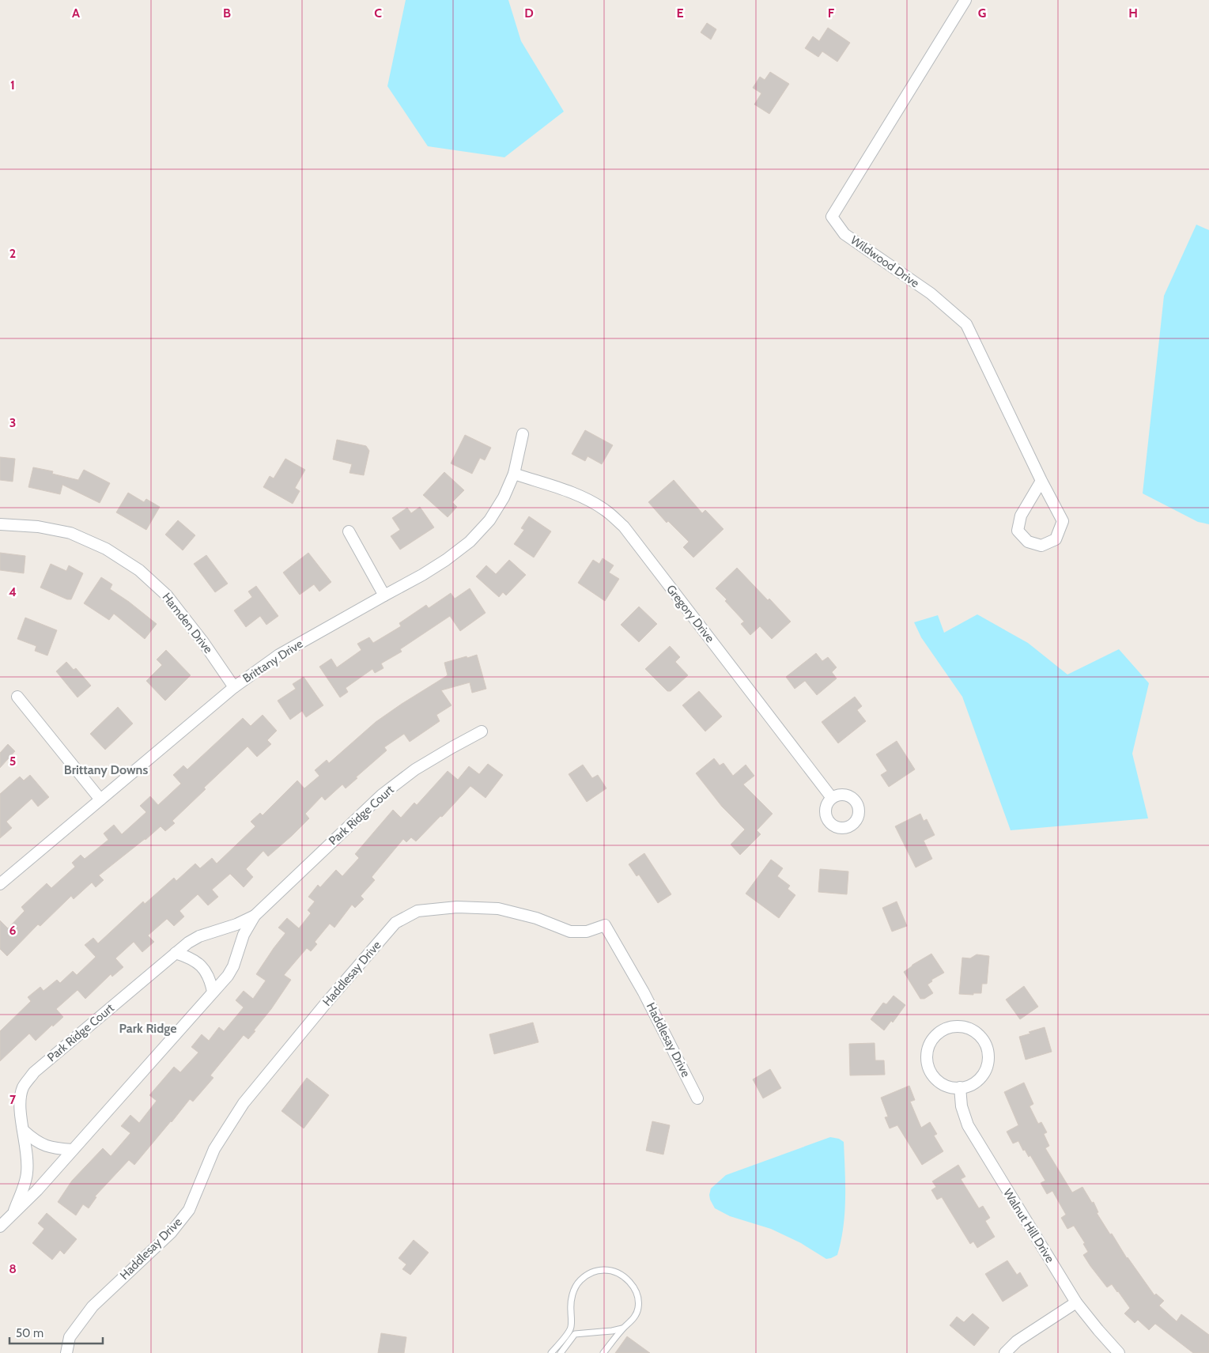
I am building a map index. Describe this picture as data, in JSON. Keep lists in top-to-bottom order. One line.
{"streets":{"street":["Wildwood Drive","Gregory Drive","Hamden Drive","Brittany Drive","Park Ridge Court","Haddlesay Drive","Walnut Hill Drive"]},"crossings":[["Gregory Drive","Brittany Drive"],["Hamden Drive","Brittany Drive"]],"districts":["Brittany Downs","Park Ridge"],"scale_bar":"50 m","grid":{"columns":["A","B","C","D","E","F","G","H"],"rows":["1","2","3","4","5","6","7","8"]}}
